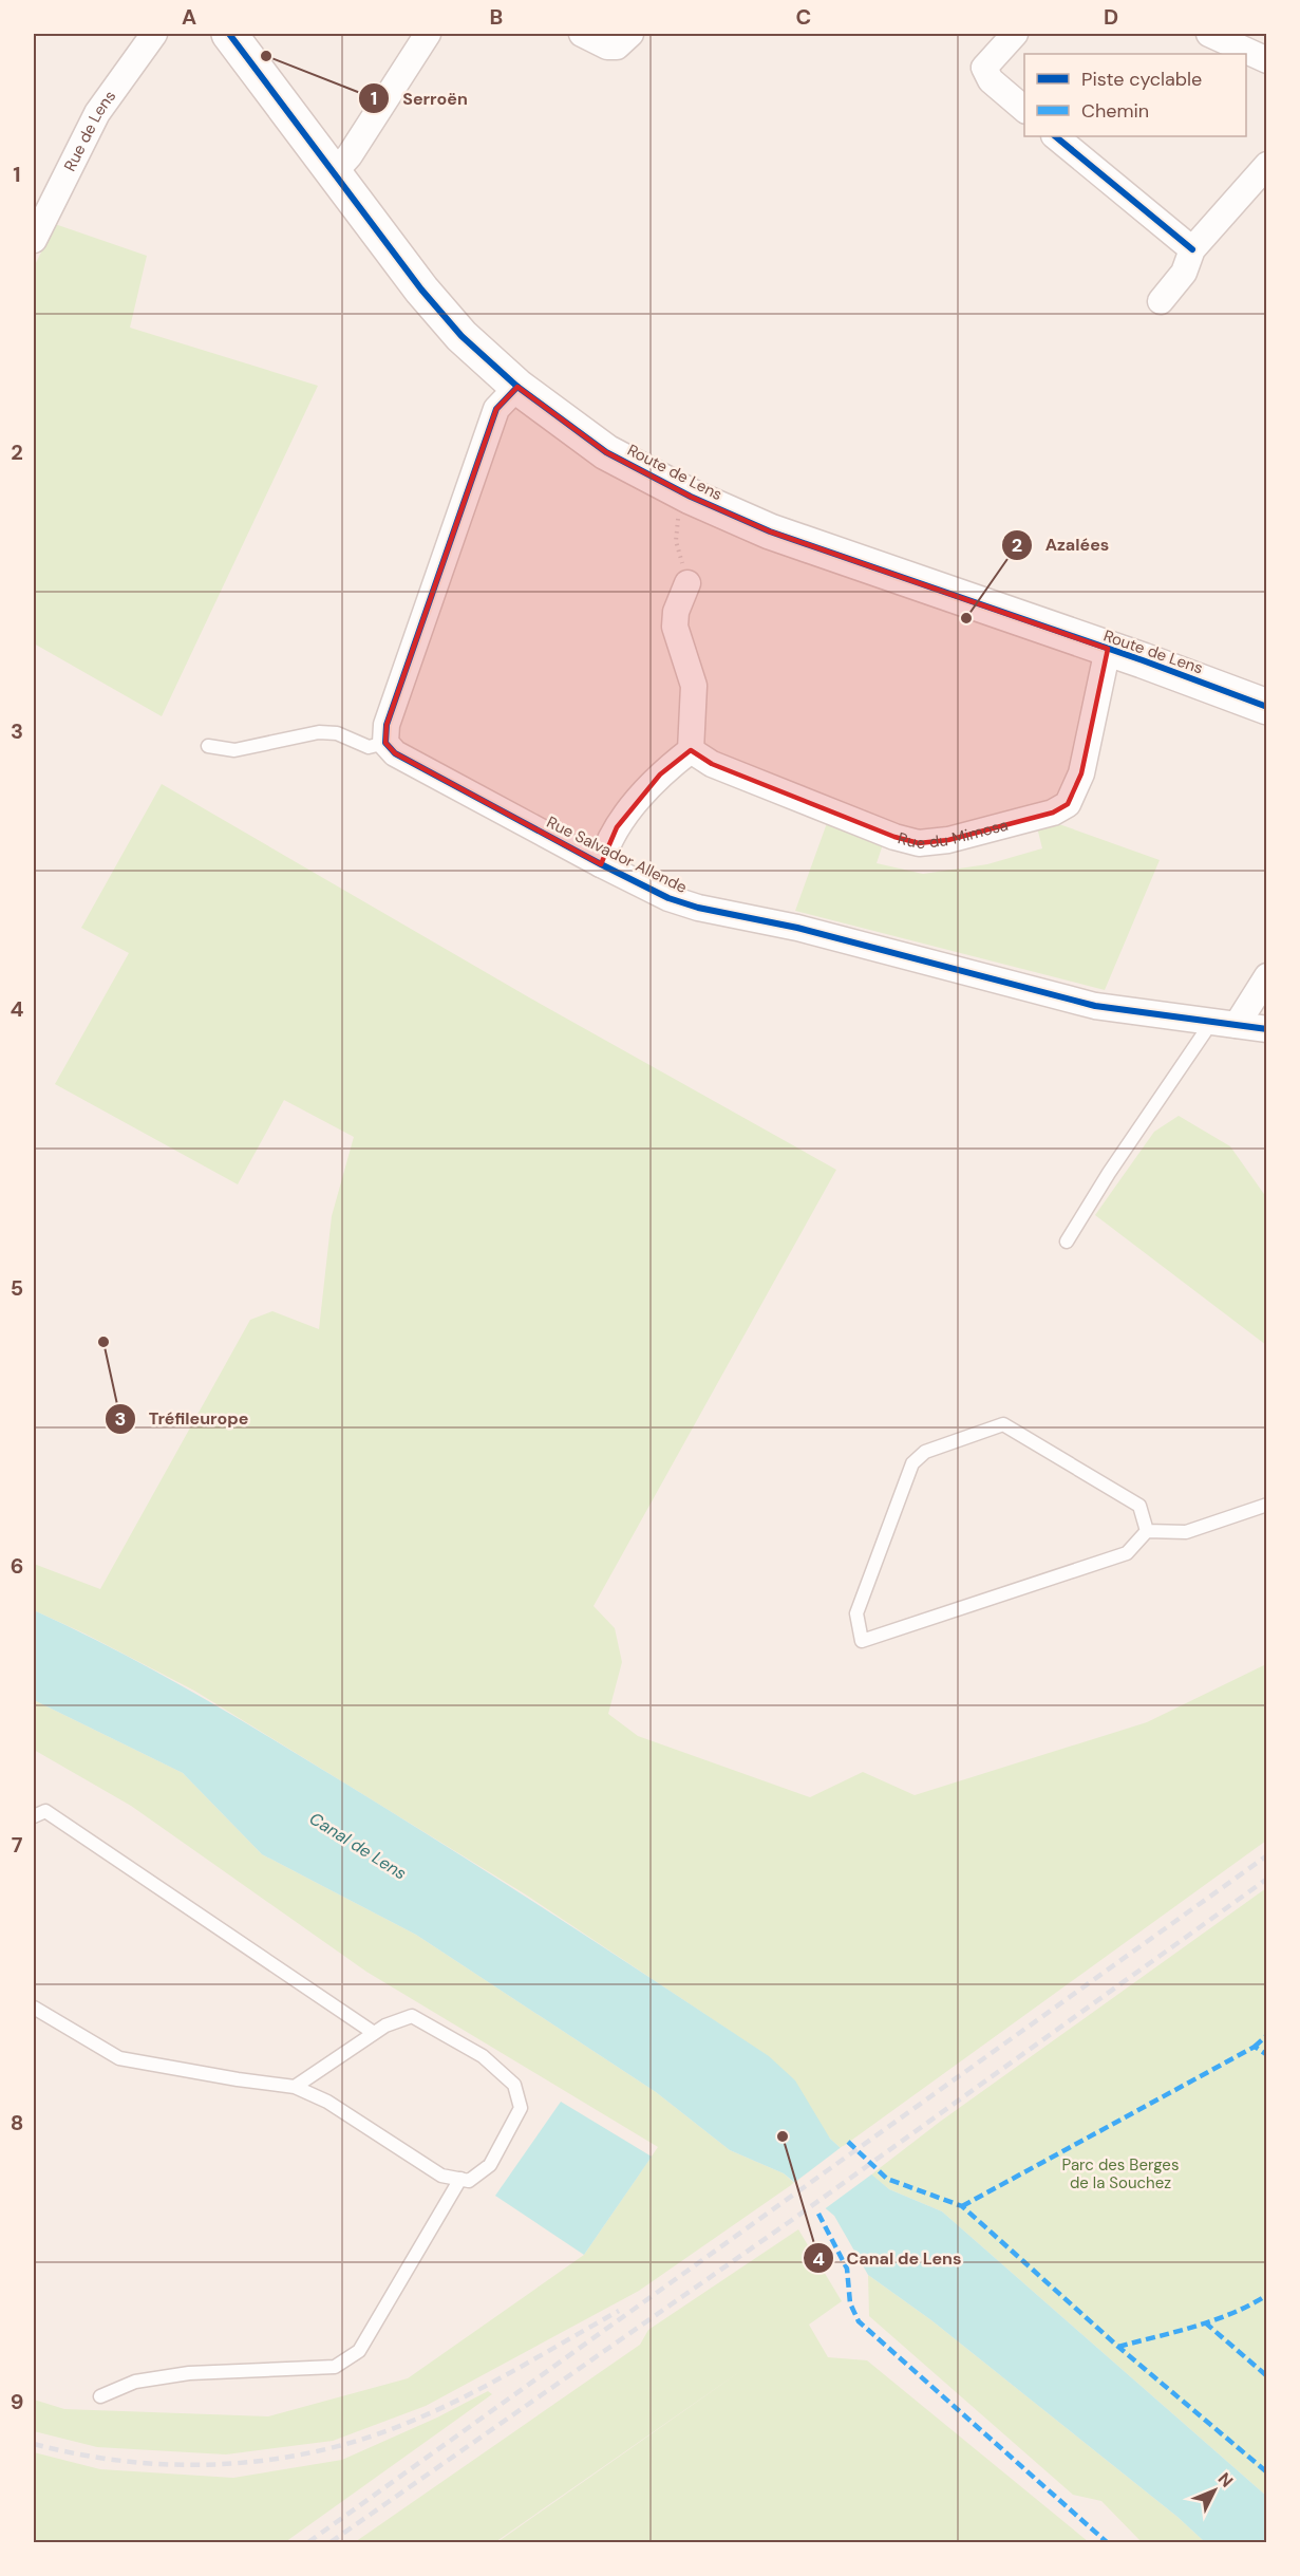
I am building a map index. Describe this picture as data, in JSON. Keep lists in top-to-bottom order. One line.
{"streets":{"street":["Rue de Lens","Route de Lens","Rue du Mimosa","Rue Salvador Allende"]},"crossings":[["Route de Lens","Rue du Mimosa"]],"water":["Canal de Lens"],"parks":["Parc des Berges de la Souchez"],"places":["Serroën","Azalées","Tréfileurope","Canal de Lens"],"legend":["Piste cyclable","Chemin"],"north":"top right","grid":{"columns":["A","B","C","D"],"rows":["1","2","3","4","5","6","7","8","9"]}}
